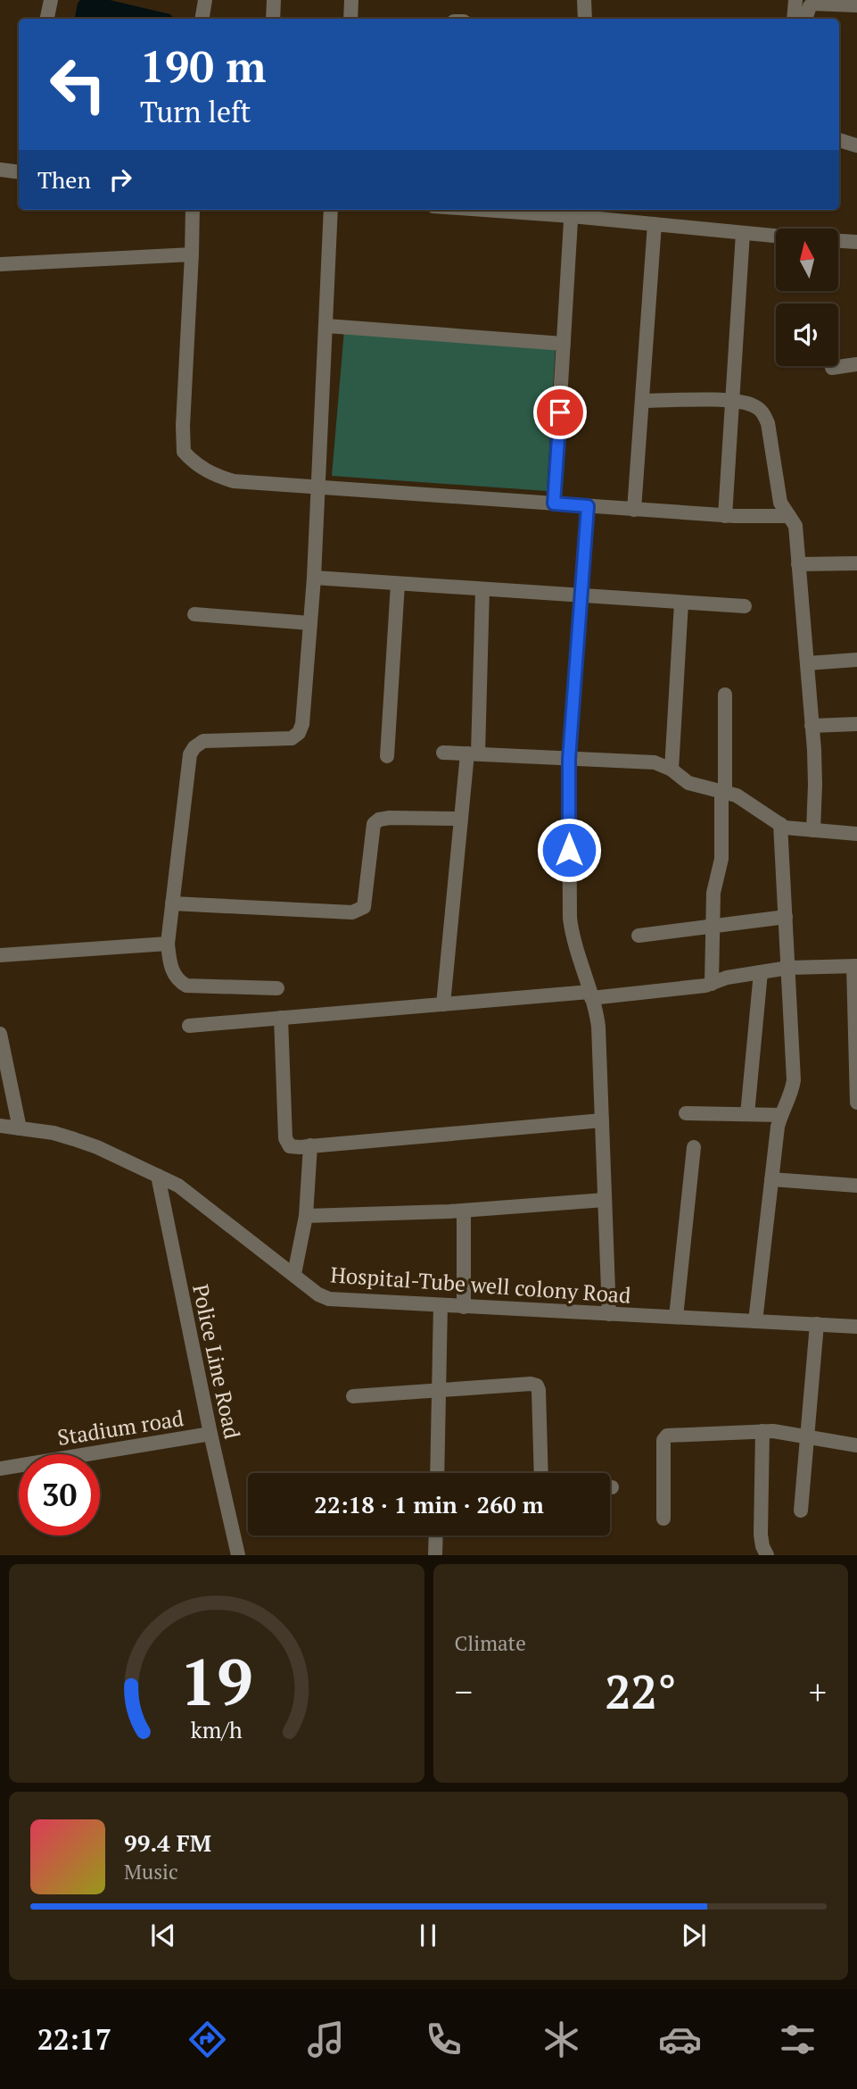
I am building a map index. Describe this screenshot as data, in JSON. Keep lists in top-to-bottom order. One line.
{"streets":{"street":["Hospital-Tube well colony Road","Police Line Road","Stadium road"]},"crossings":[["Hospital-Tube well colony Road","Police Line Road"],["Police Line Road","Stadium road"]],"north":"top","page":{"turn":["190 m","Turn left"],"then":"Then","limit":"30","trip":"22:18 · 1 min · 260 m","tile":"Climate","heat":["−","22°","+"],"song":["99.4 FM","Music"],"tabs":"22:17","gauge":["19","km/h"]}}
